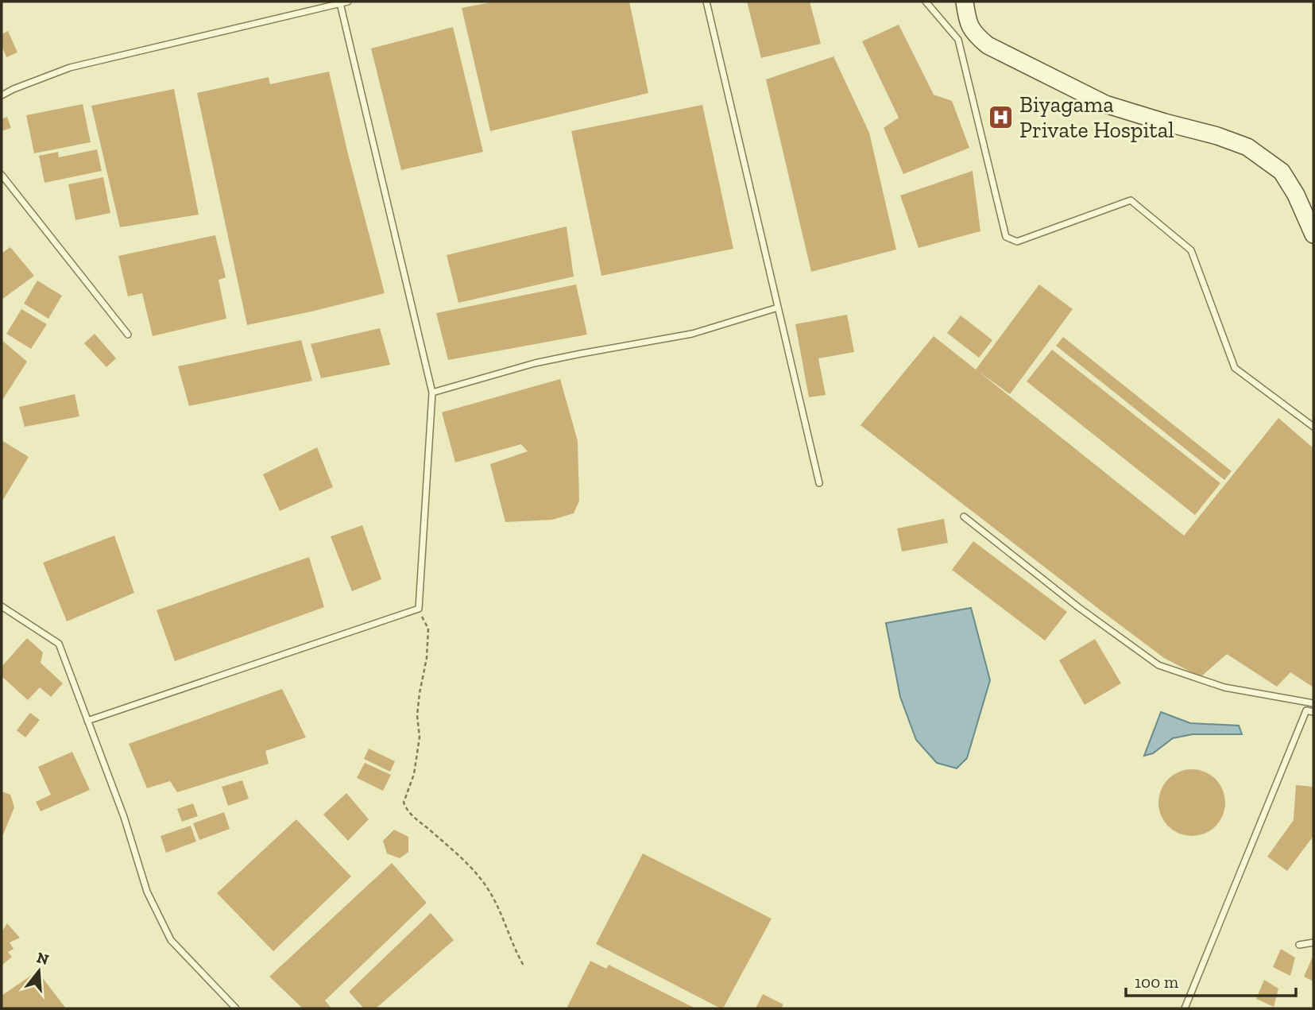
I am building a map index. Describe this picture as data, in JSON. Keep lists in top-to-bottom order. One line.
{"places":{"hospital":["Biyagama Private Hospital"]},"scale_bar":"100 m","north":"top"}
